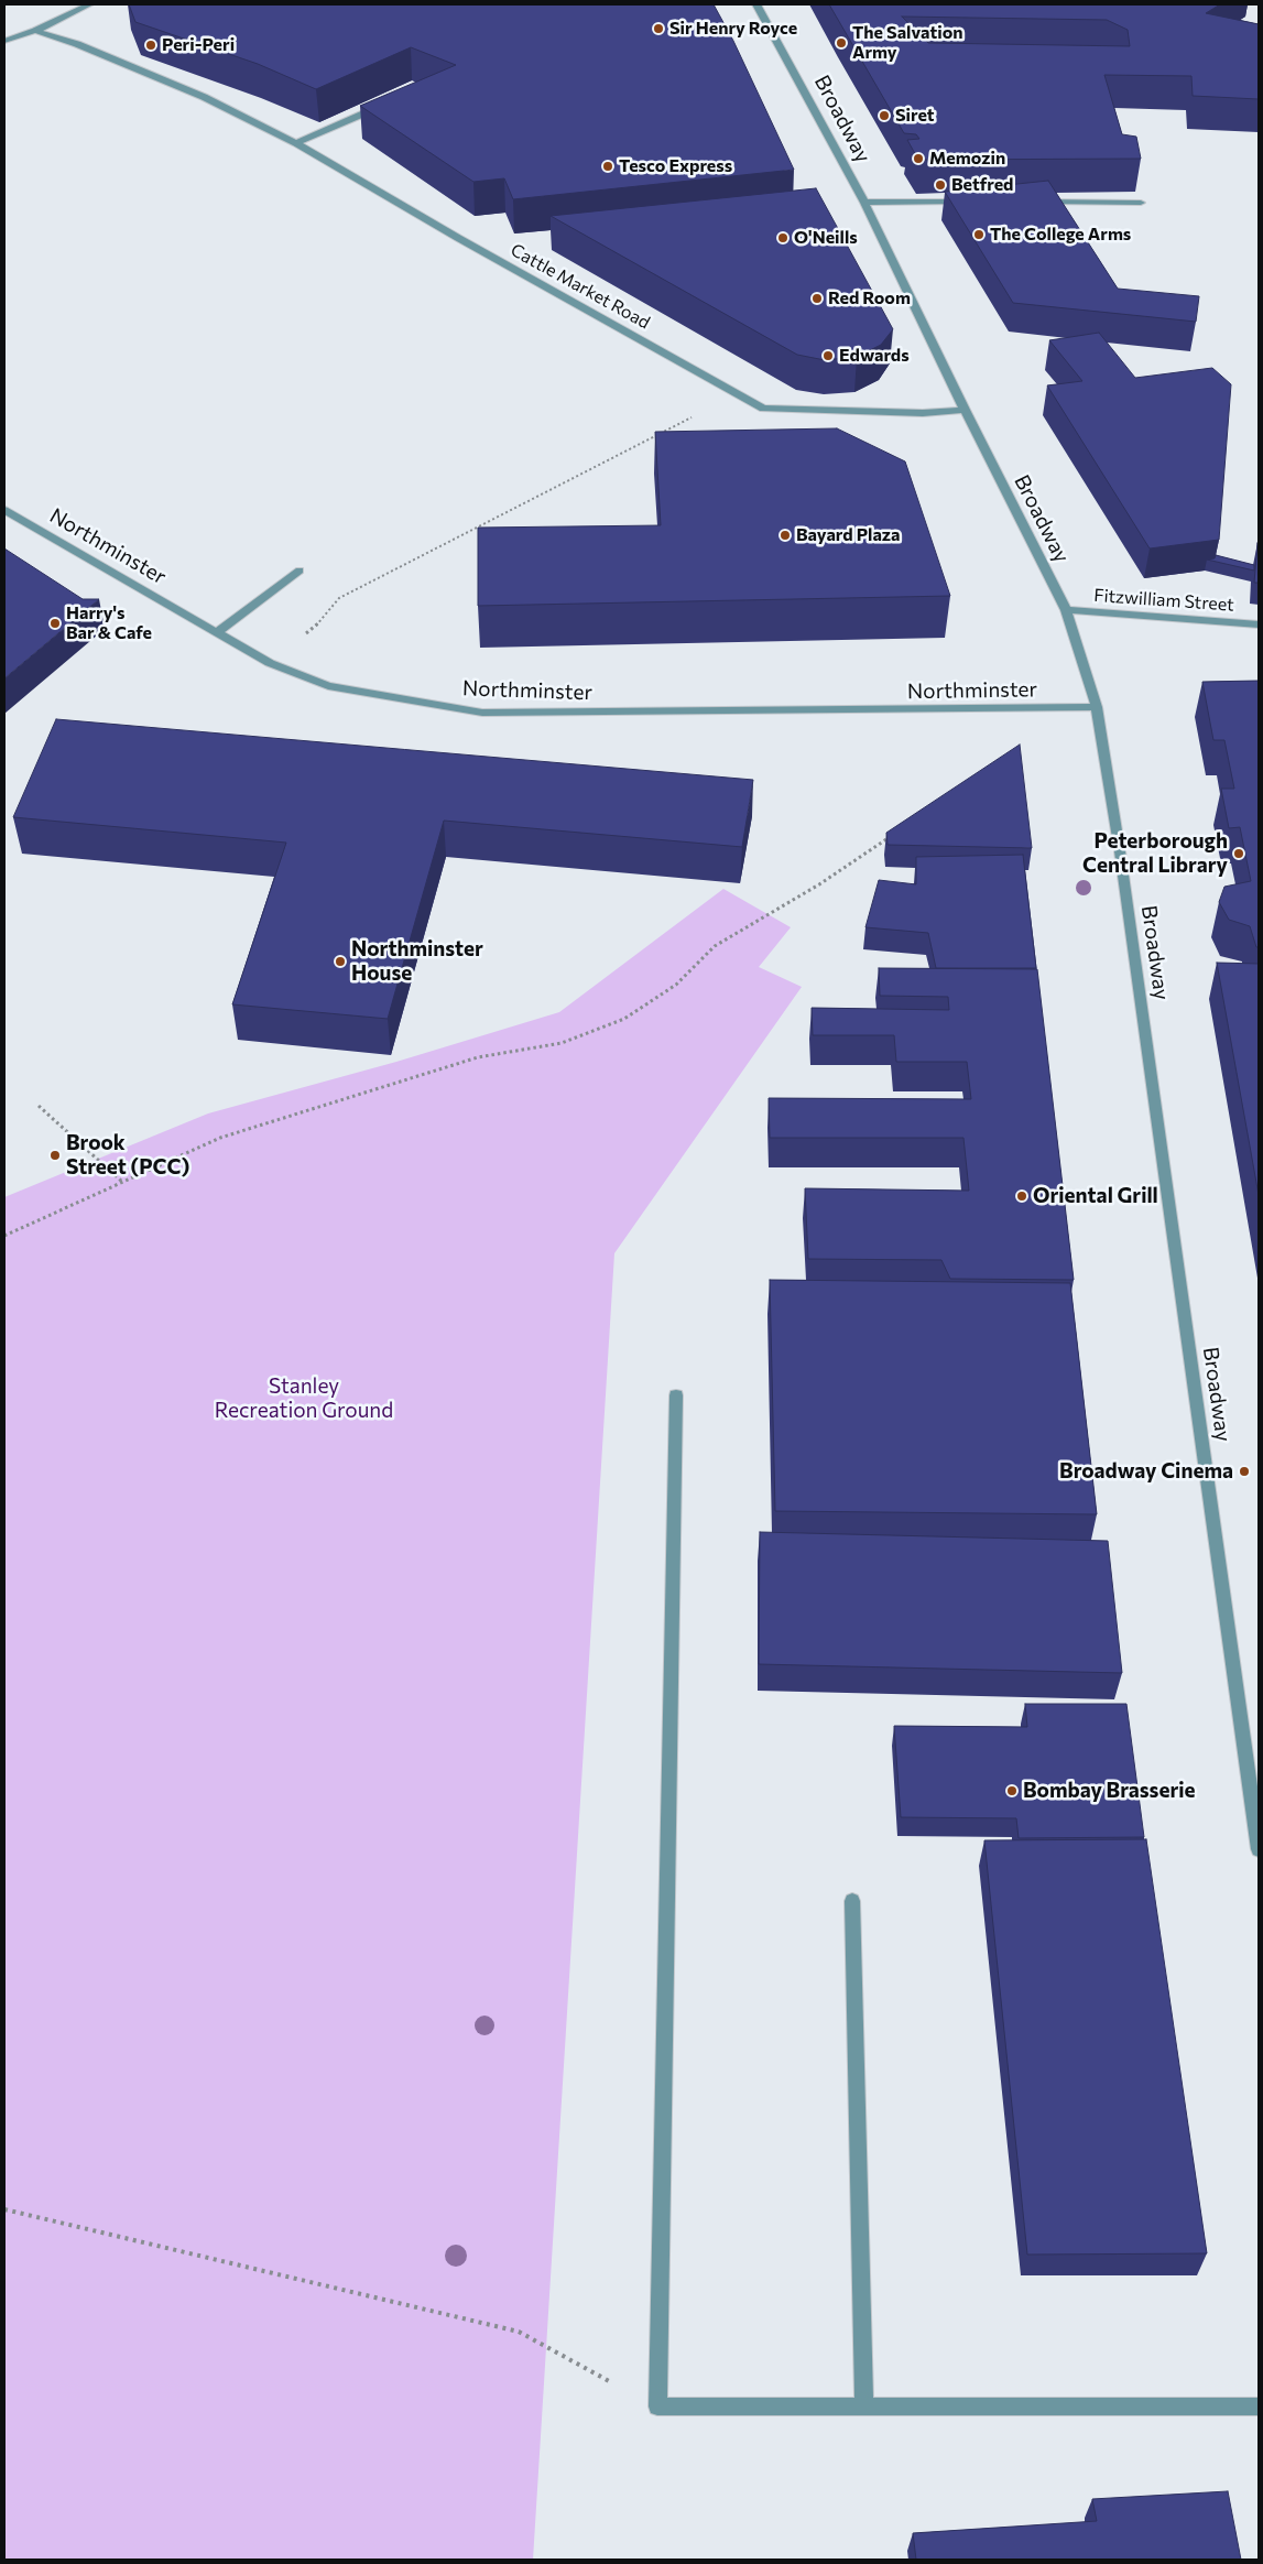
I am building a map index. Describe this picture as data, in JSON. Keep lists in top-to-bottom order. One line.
{"streets":{"street":["Broadway","Cattle Market Road","Northminster","Fitzwilliam Street"]},"crossings":[["Broadway","Cattle Market Road"],["Broadway","Northminster"],["Broadway","Fitzwilliam Street"]],"parks":["Stanley Recreation Ground"],"places":["Sir Henry Royce","The Salvation Army","Peri-Peri","Siret","Memozin","Tesco Express","Betfred","The College Arms","O'Neills","Red Room","Edwards","Bayard Plaza","Harry's Bar & Cafe","Peterborough Central Library","Northminster House","Brook Street (PCC)","Oriental Grill","Broadway Cinema","Bombay Brasserie"]}
